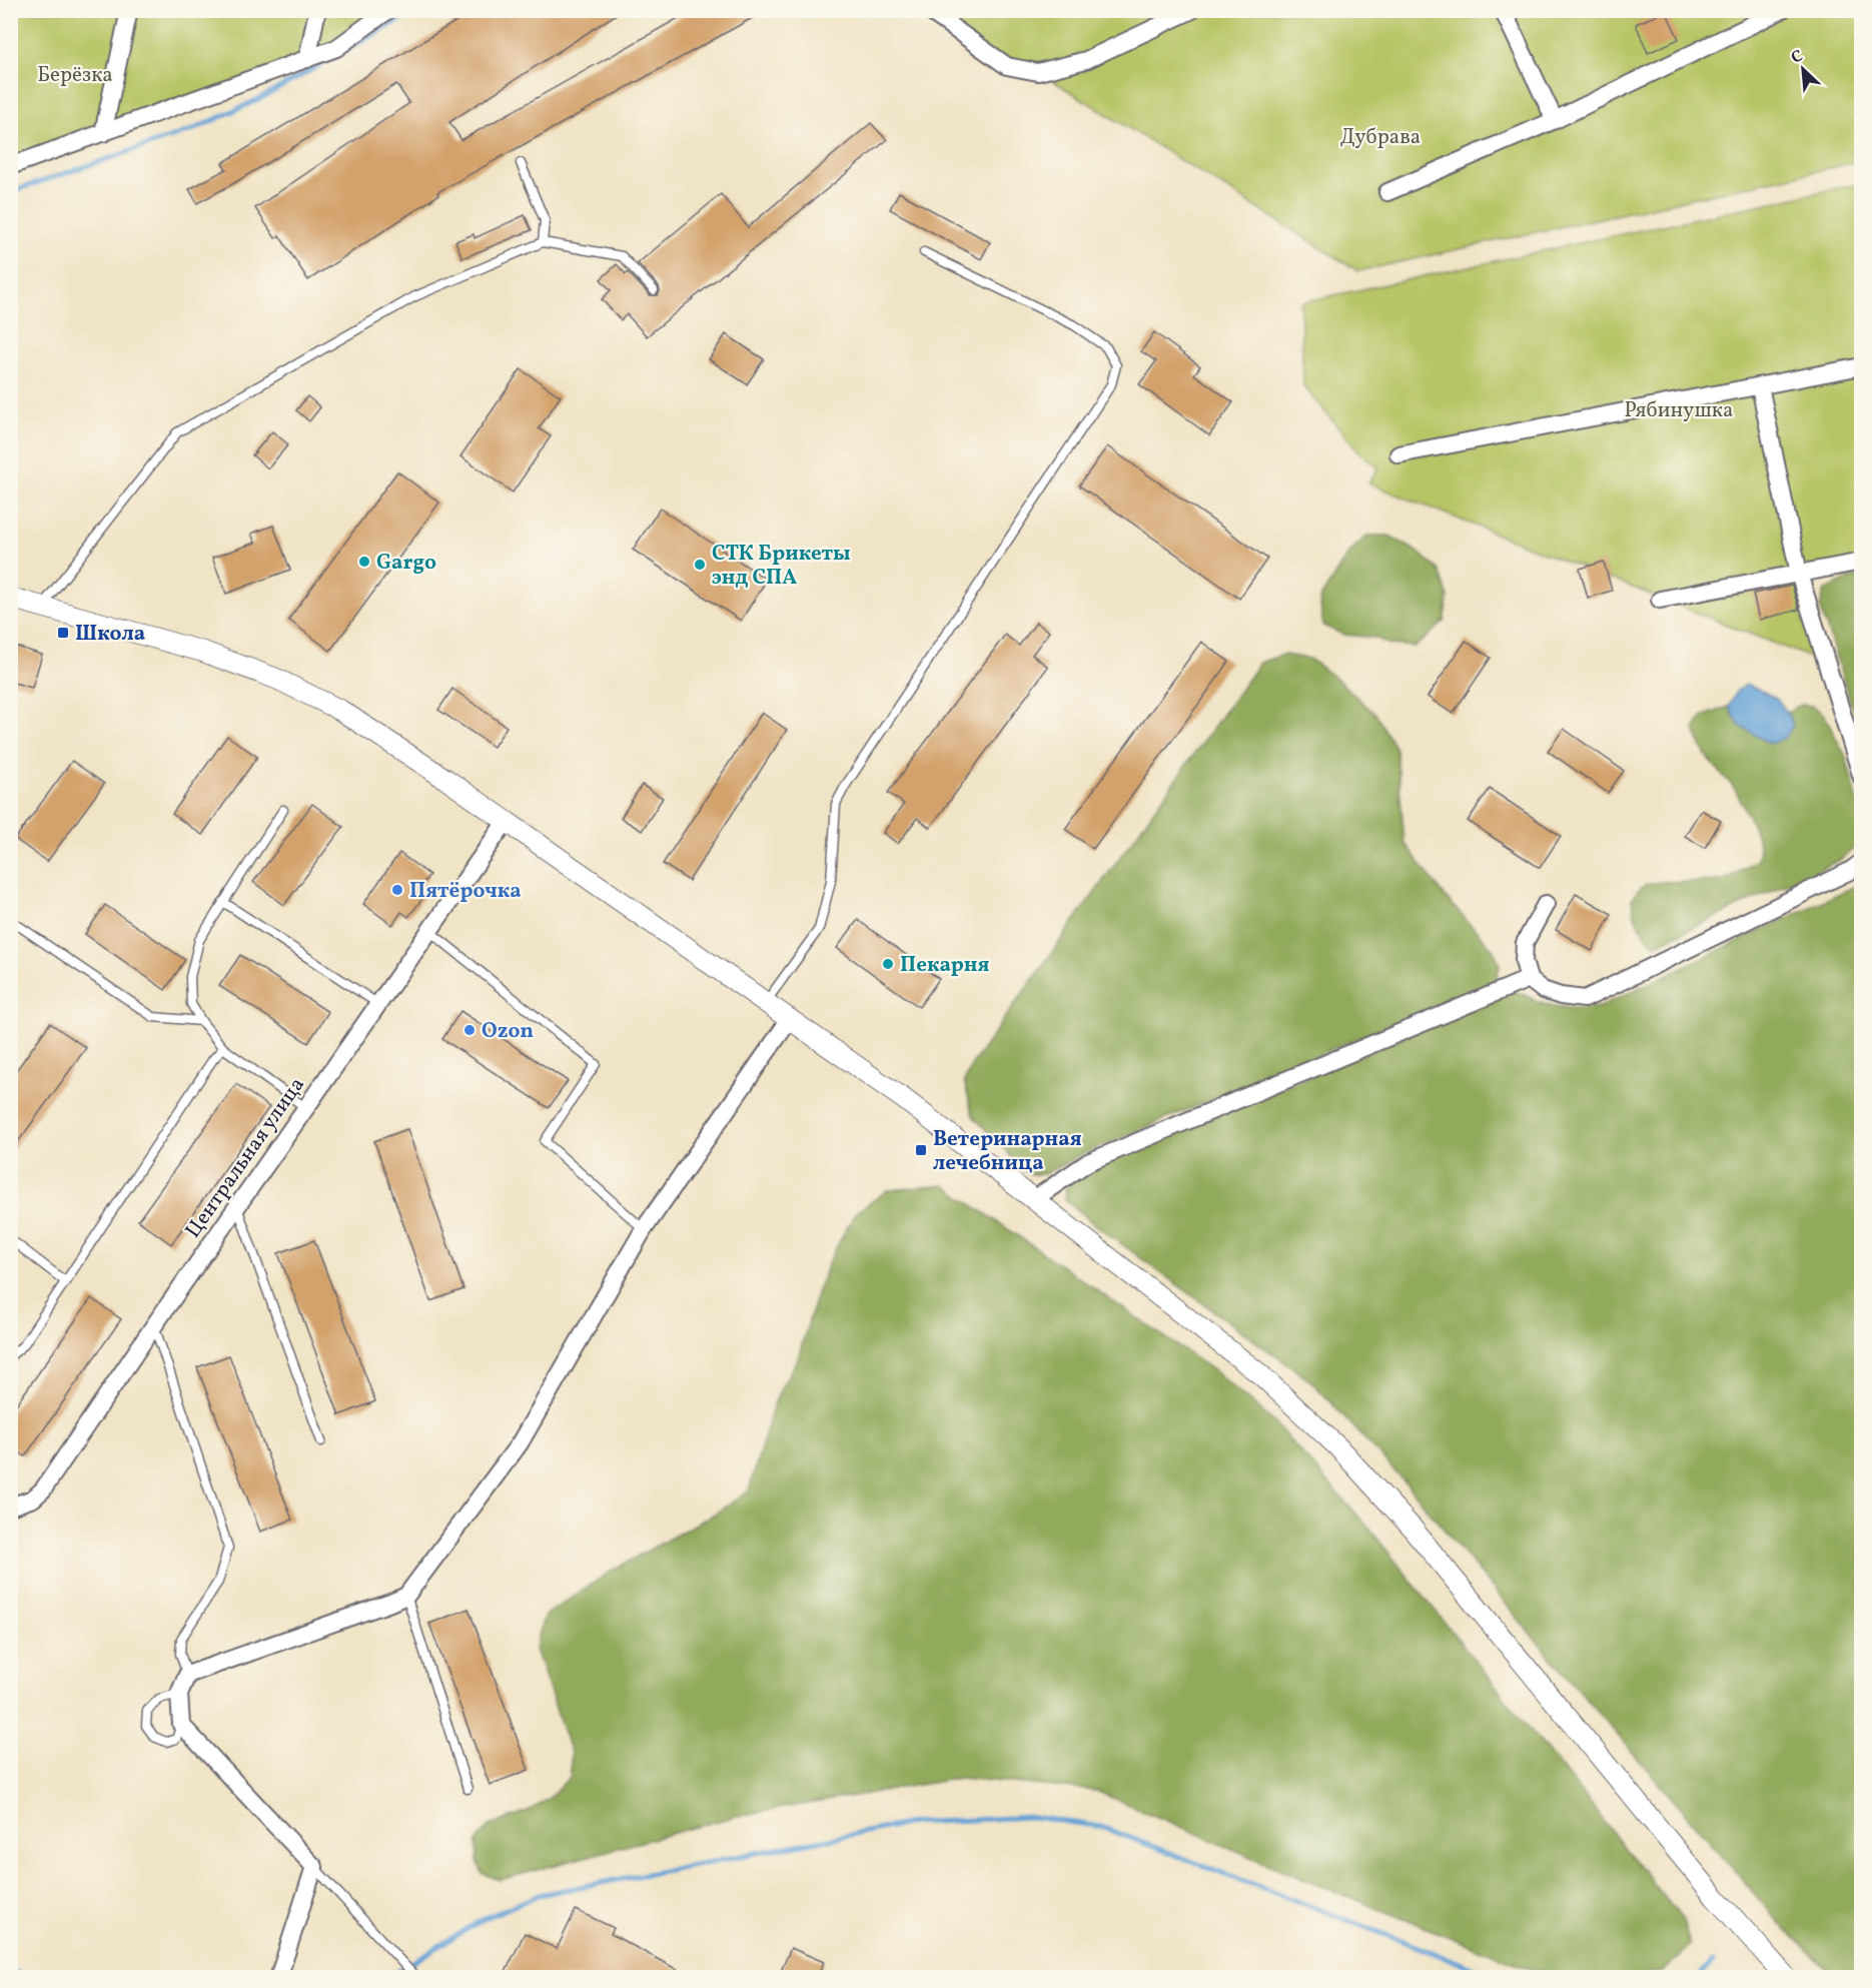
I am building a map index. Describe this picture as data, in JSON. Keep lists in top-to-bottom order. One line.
{"streets":{"street":["Центральная улица"]},"parks":["Берёзка","Дубрава","Рябинушка"],"places":{"other":["Gargo","СТК Брикеты энд СПА","Пятёрочка","Пекарня","Ozon"],"transit":["Школа","Ветеринарная лечебница"]},"north":"top left"}
